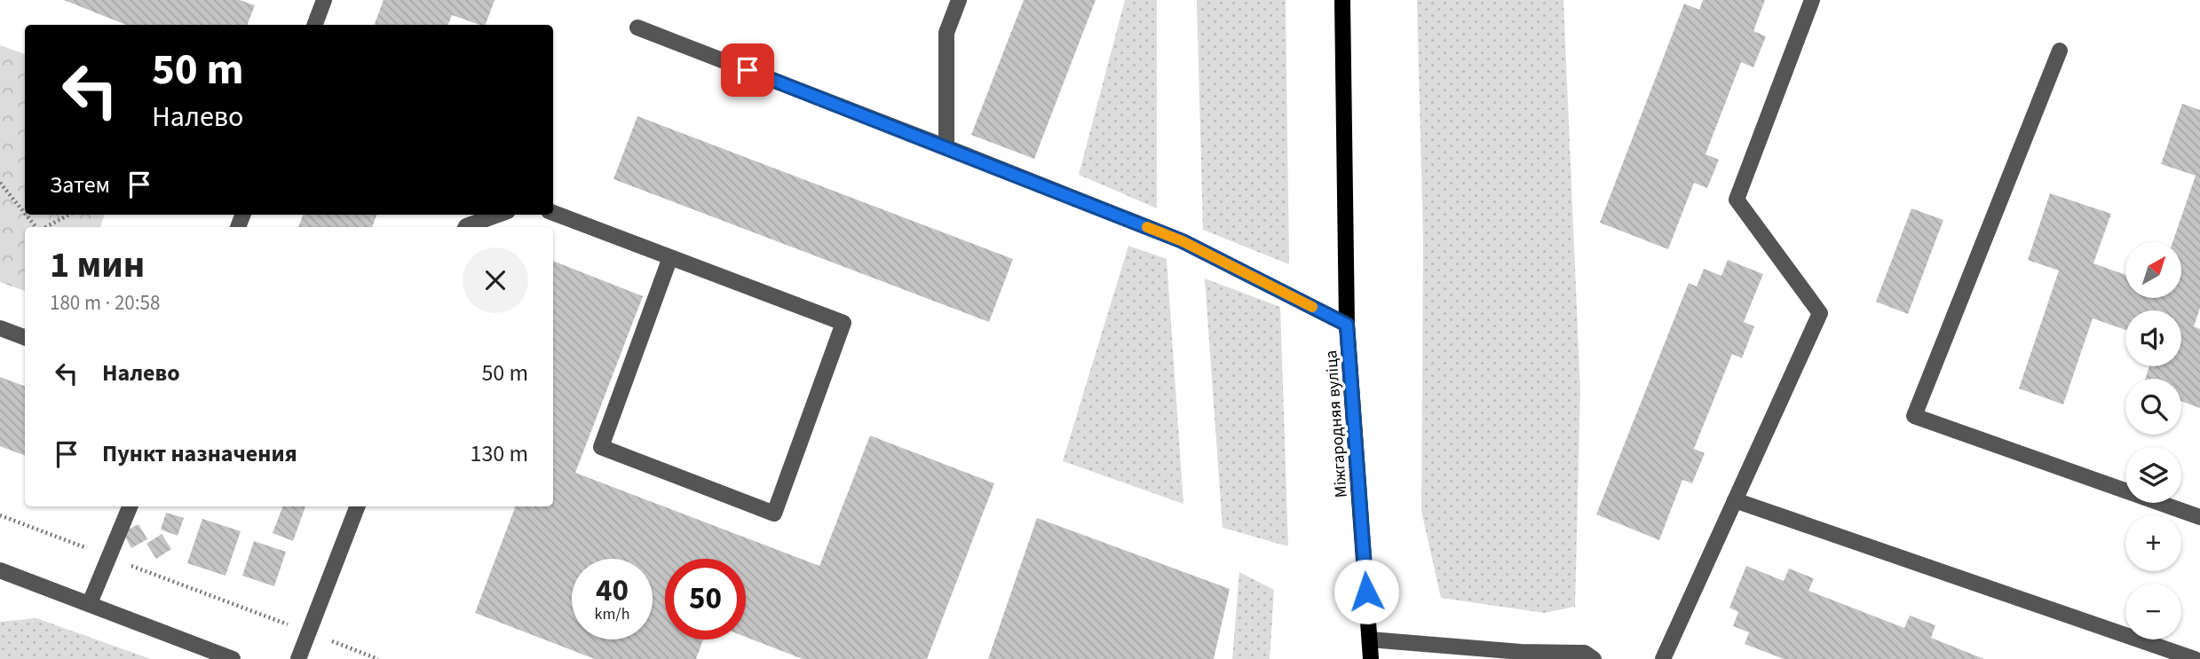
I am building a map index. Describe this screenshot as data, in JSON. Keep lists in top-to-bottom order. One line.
{"streets":{"main road":["Міжгародняя вуліца"]},"north":"top right","page":{"turn":["50 m","Налево"],"then":"Затем","heading":["1 мин","180 m · 20:58"],"map_buttons":["+","−"],"list":[{"name":"Налево","value":"50 m"},{"name":"Пункт назначения","value":"130 m"}],"speed":"40 km/h","limit":"50"}}
